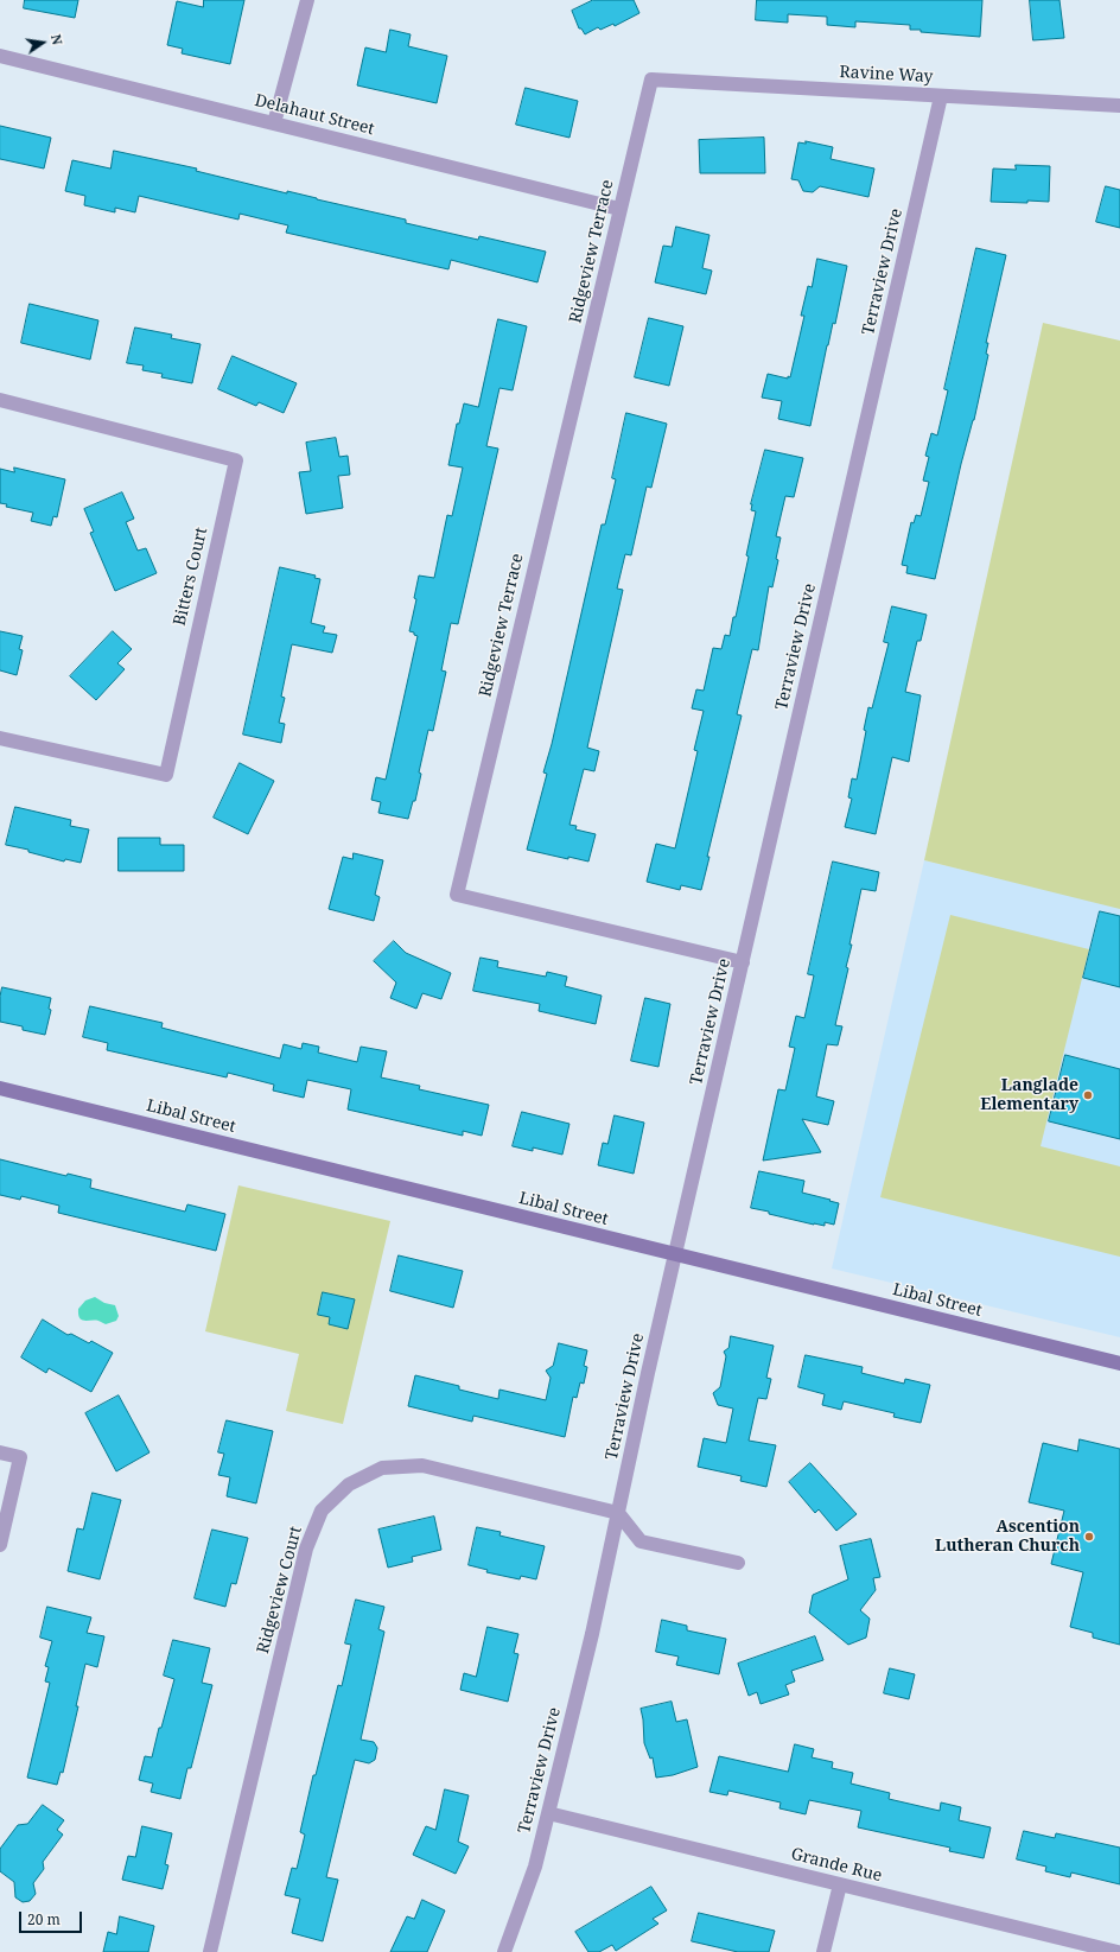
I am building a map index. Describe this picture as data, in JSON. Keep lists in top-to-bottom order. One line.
{"streets":{"street":["Ravine Way","Delahaut Street","Ridgeview Terrace","Terraview Drive","Bitters Court","Libal Street","Ridgeview Court","Grande Rue"]},"crossings":[["Ravine Way","Ridgeview Terrace"],["Ravine Way","Terraview Drive"],["Delahaut Street","Ridgeview Terrace"],["Ridgeview Terrace","Terraview Drive"],["Terraview Drive","Libal Street"],["Terraview Drive","Ridgeview Court"],["Terraview Drive","Grande Rue"]],"places":["Langlade Elementary","Ascention Lutheran Church"],"scale_bar":"20 m","north":"right"}
